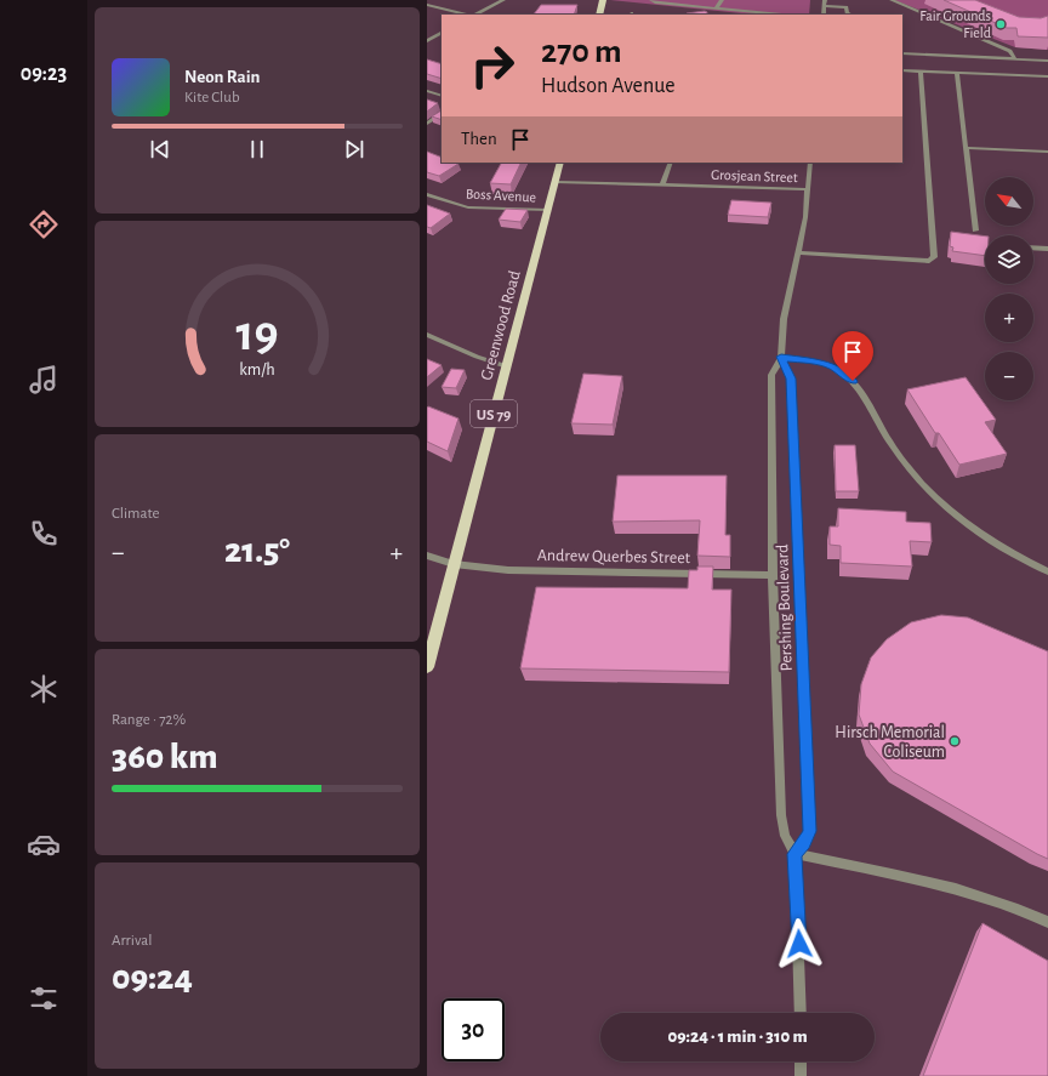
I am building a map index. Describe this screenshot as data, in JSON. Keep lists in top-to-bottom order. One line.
{"streets":{"main road":["Greenwood Road","US 79"],"street":["Grosjean Street","Boss Avenue","Andrew Querbes Street","Pershing Boulevard"]},"crossings":[["Grosjean Street","Greenwood Road"],["Grosjean Street","Pershing Boulevard"],["Boss Avenue","Greenwood Road"],["Greenwood Road","Andrew Querbes Street"],["Andrew Querbes Street","Pershing Boulevard"]],"places":["Fair Grounds Field","Hirsch Memorial Coliseum"],"north":"top left","page":{"tabs":"09:23","turn":["270 m","Hudson Avenue"],"song":["Neon Rain","Kite Club"],"then":"Then","map_buttons":["+","−"],"tile":["Climate",["Range · 72%","360 km"],["Arrival","09:24"]],"heat":["−","21.5°","+"],"limit":"30","trip":"09:24 · 1 min · 310 m","gauge":["19","km/h"]}}
